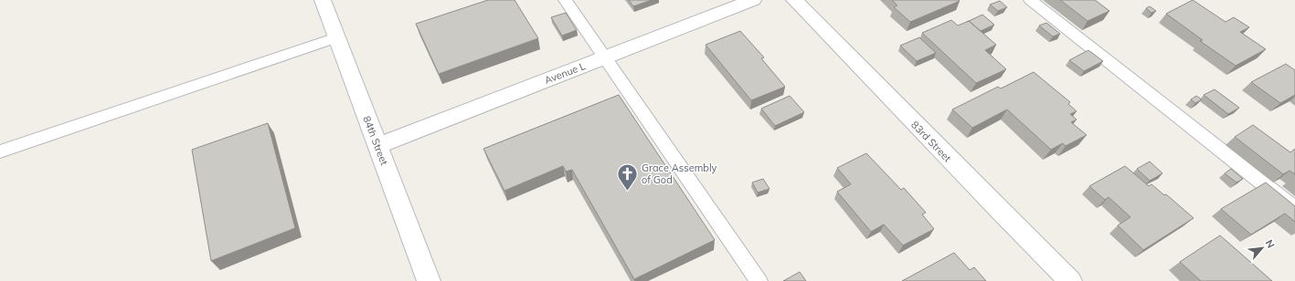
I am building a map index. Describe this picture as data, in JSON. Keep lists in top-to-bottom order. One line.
{"streets":{"street":["Avenue L","84th Street","83rd Street"]},"crossings":[["Avenue L","84th Street"]],"places":{"church":["Grace Assembly of God"]},"north":"top right"}
